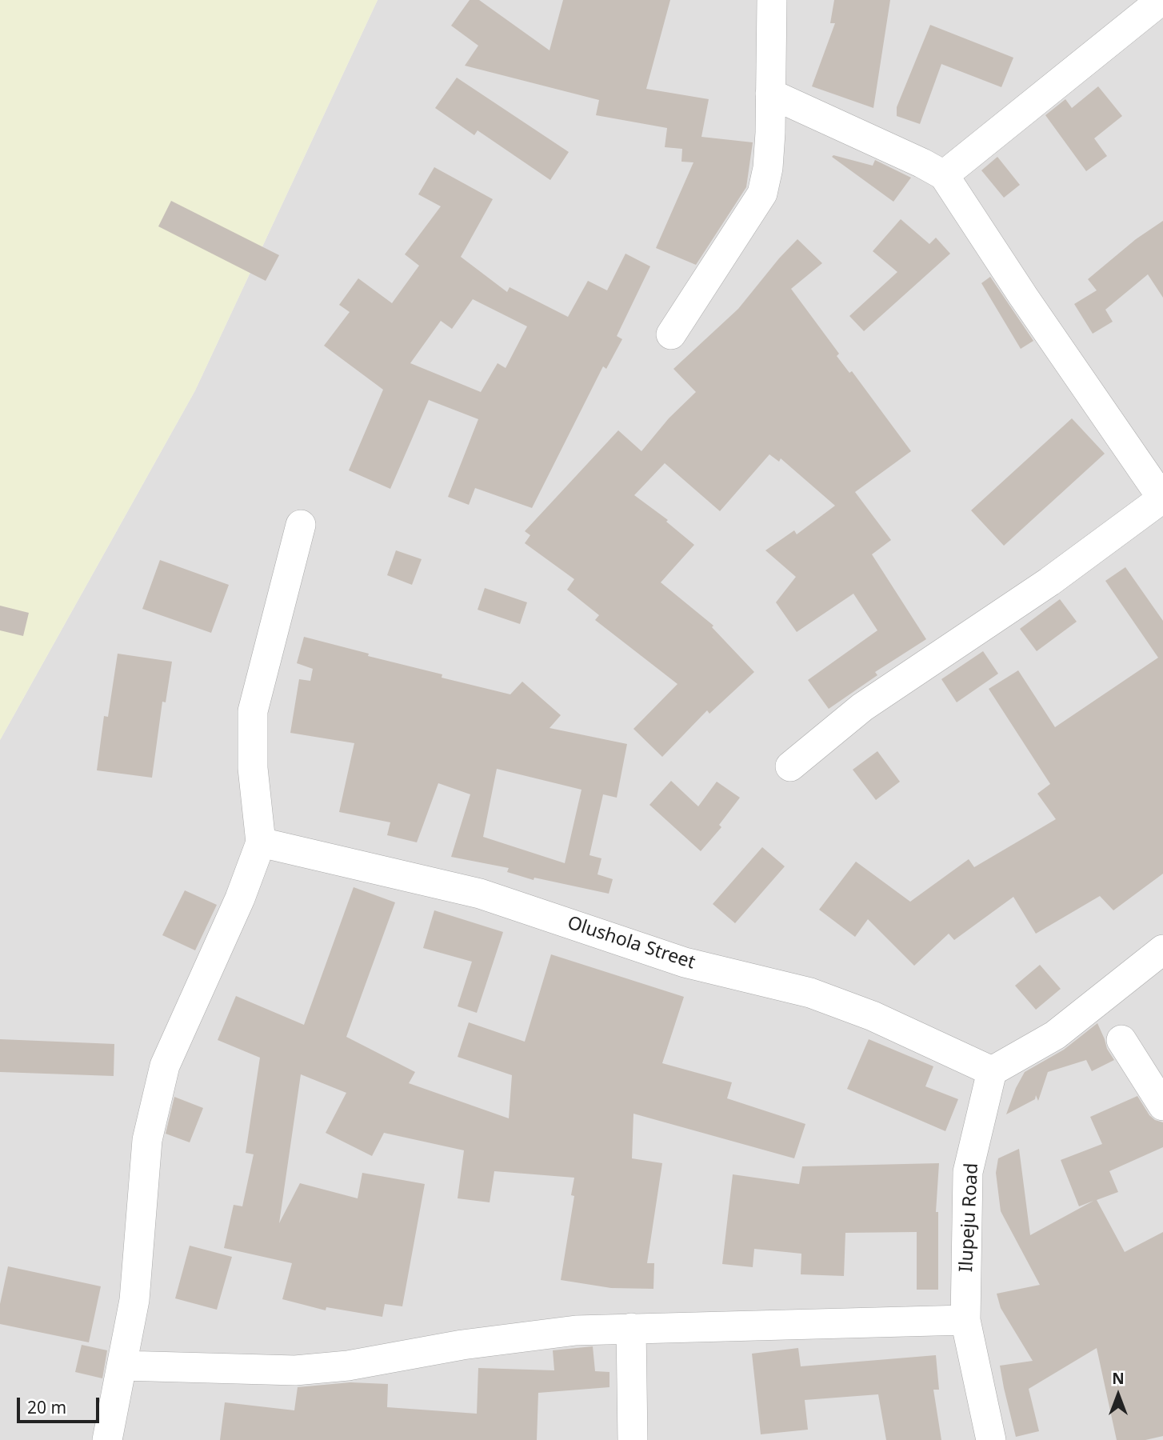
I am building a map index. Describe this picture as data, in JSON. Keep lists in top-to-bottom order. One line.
{"streets":{"street":["Olushola Street","Ilupeju Road"]},"crossings":[["Olushola Street","Ilupeju Road"]],"scale_bar":"20 m","north":"top"}
